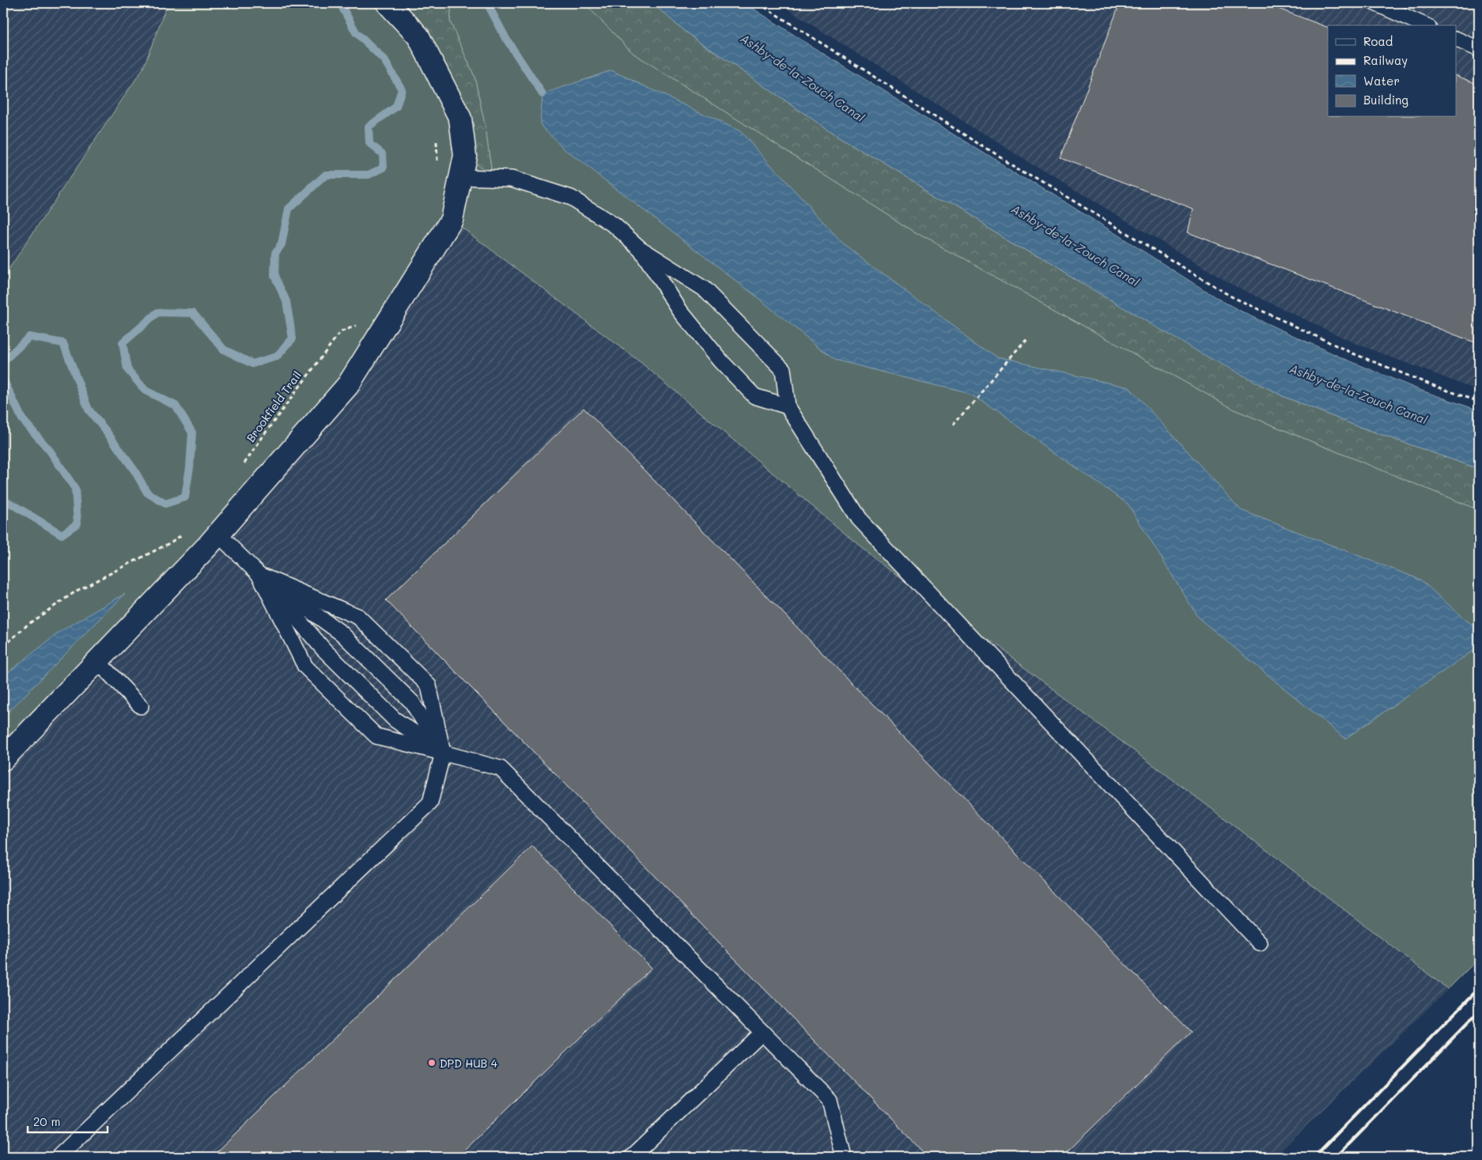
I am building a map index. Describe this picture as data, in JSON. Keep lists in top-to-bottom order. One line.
{"streets":{"path":["Brookfield Trail"]},"water":["Ashby-de-la-Zouch Canal"],"places":["DPD HUB 4"],"legend":["Road","Railway","Water","Building"],"scale_bar":"20 m"}
